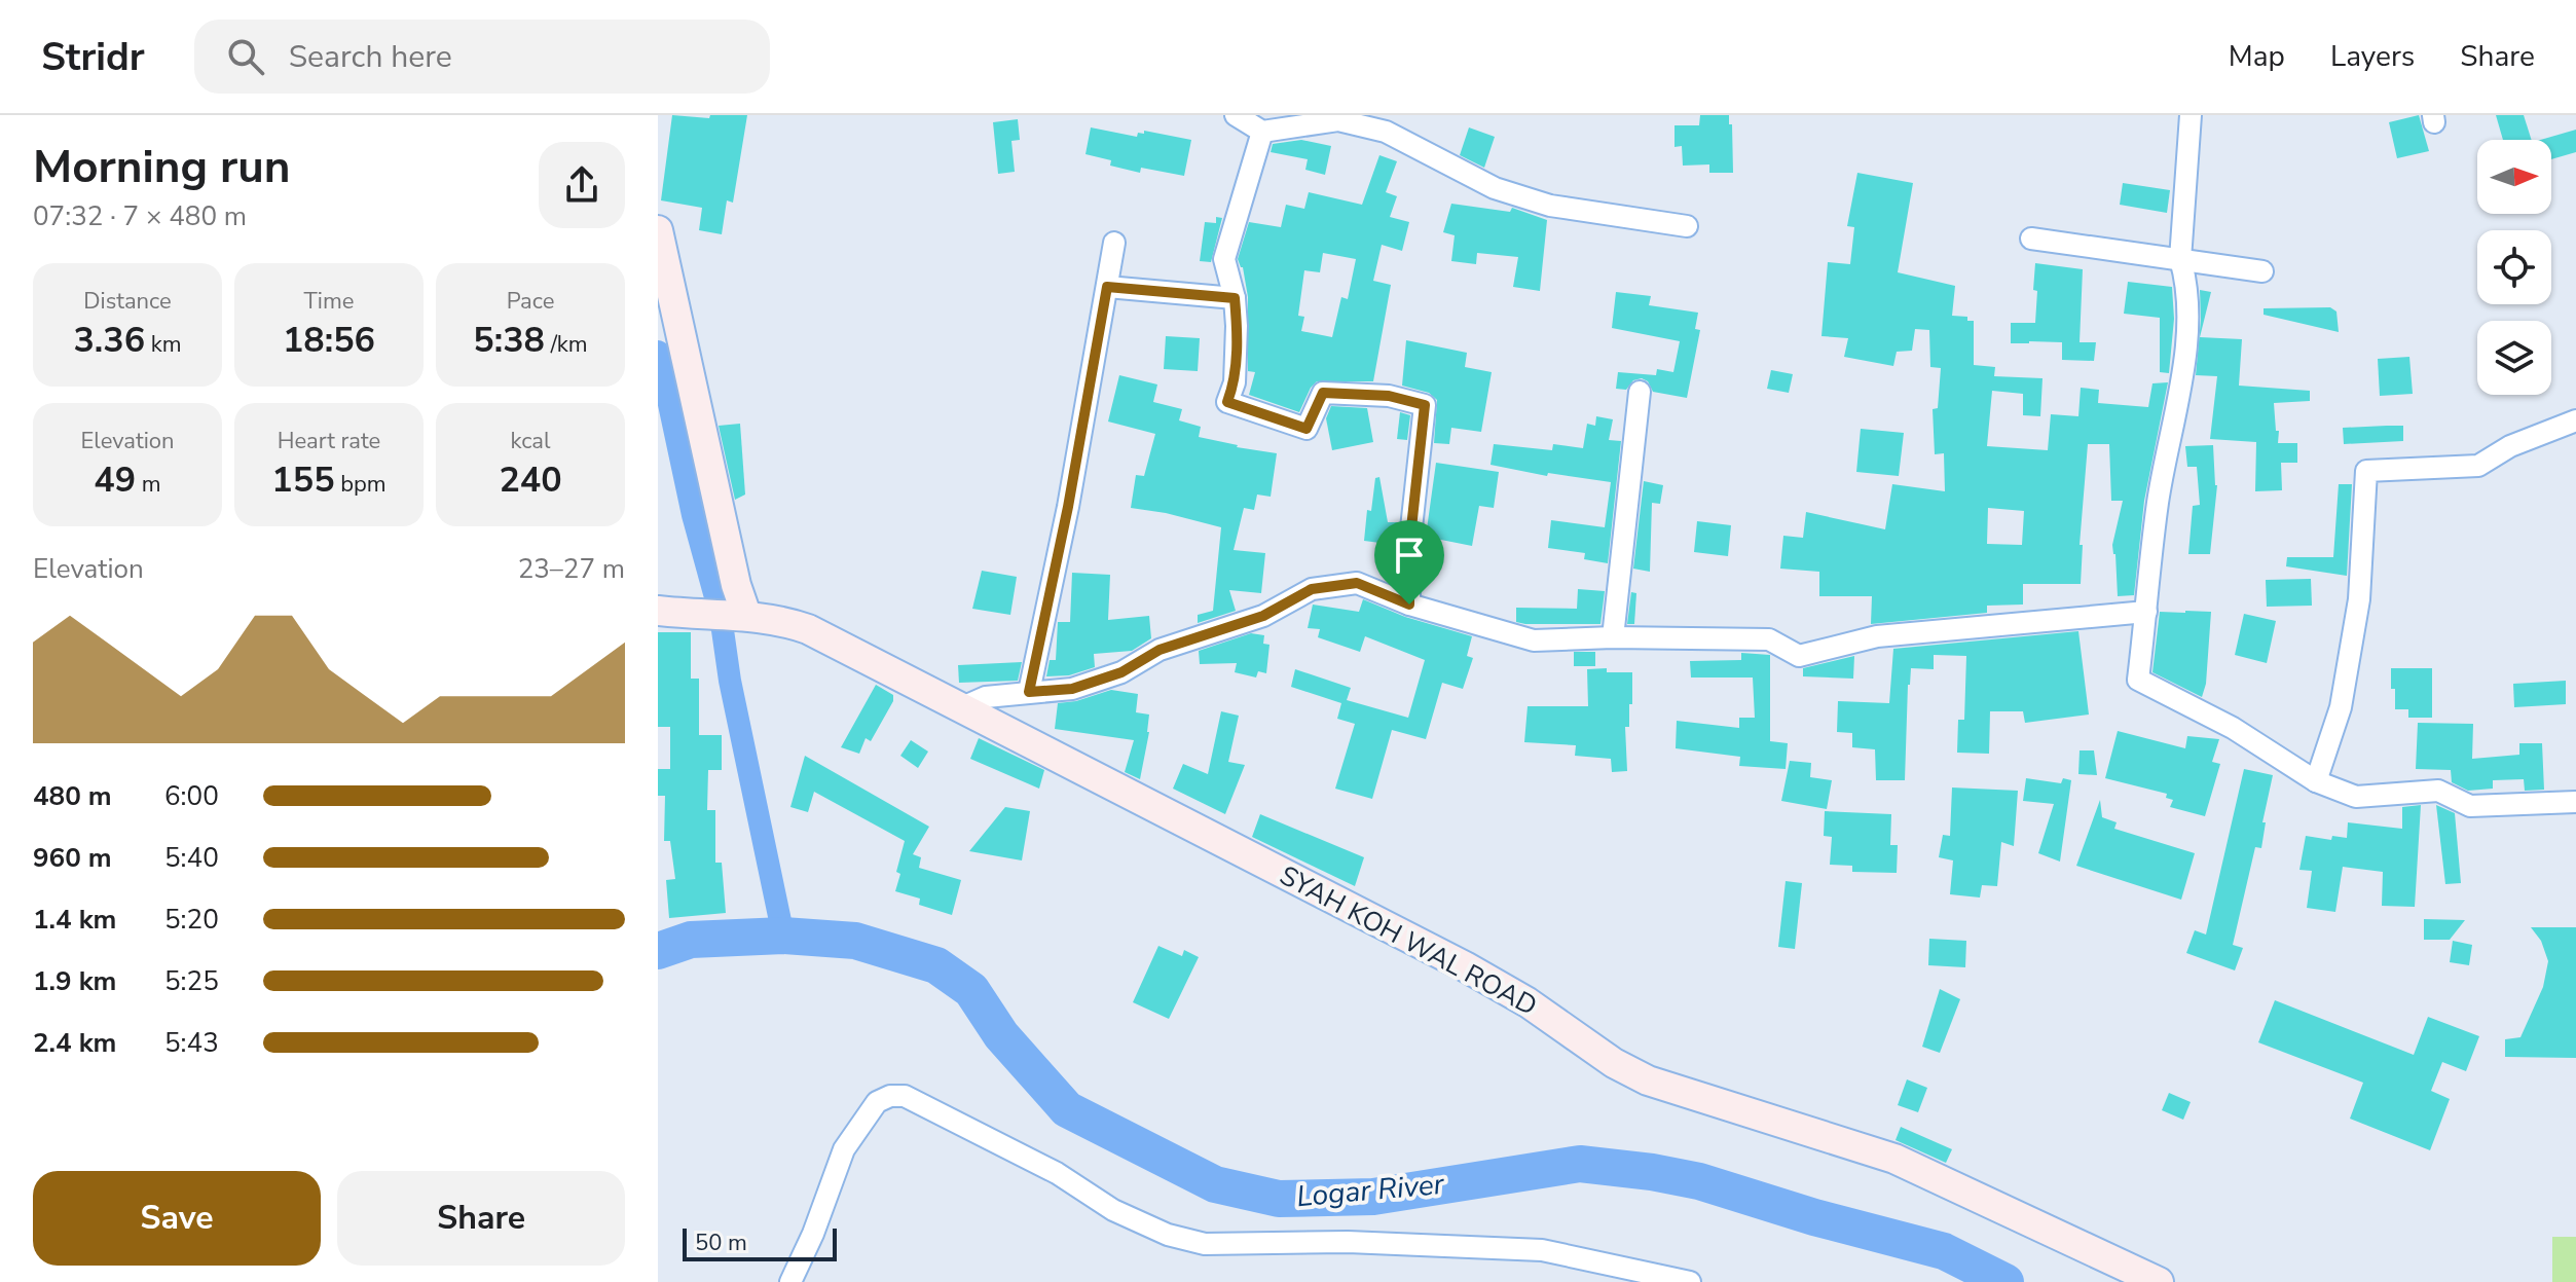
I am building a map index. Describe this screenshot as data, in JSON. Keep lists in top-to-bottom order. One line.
{"streets":{"street":["SYAH KOH WAL ROAD"]},"water":["Logar River"],"scale_bar":"50 m","north":"right","page":{"header":"Stridr","search":"Search here","nav":["Map","Layers","Share"],"heading":["Morning run","07:32 · 7 × 480 m"],"stats":[["Distance","3.36 km"],["Time","18:56"],["Pace","5:38 /km"],["Elevation","49 m"],["Heart rate","155 bpm"],["kcal","240"]],"chart":["Elevation","23–27 m"],"list":[{"name":"480 m","note":"6:00"},{"name":"960 m","note":"5:40"},{"name":"1.4 km","note":"5:20"},{"name":"1.9 km","note":"5:25"},{"name":"2.4 km","note":"5:43"}],"buttons":["Save","Share"],"scale":"50 m"}}
